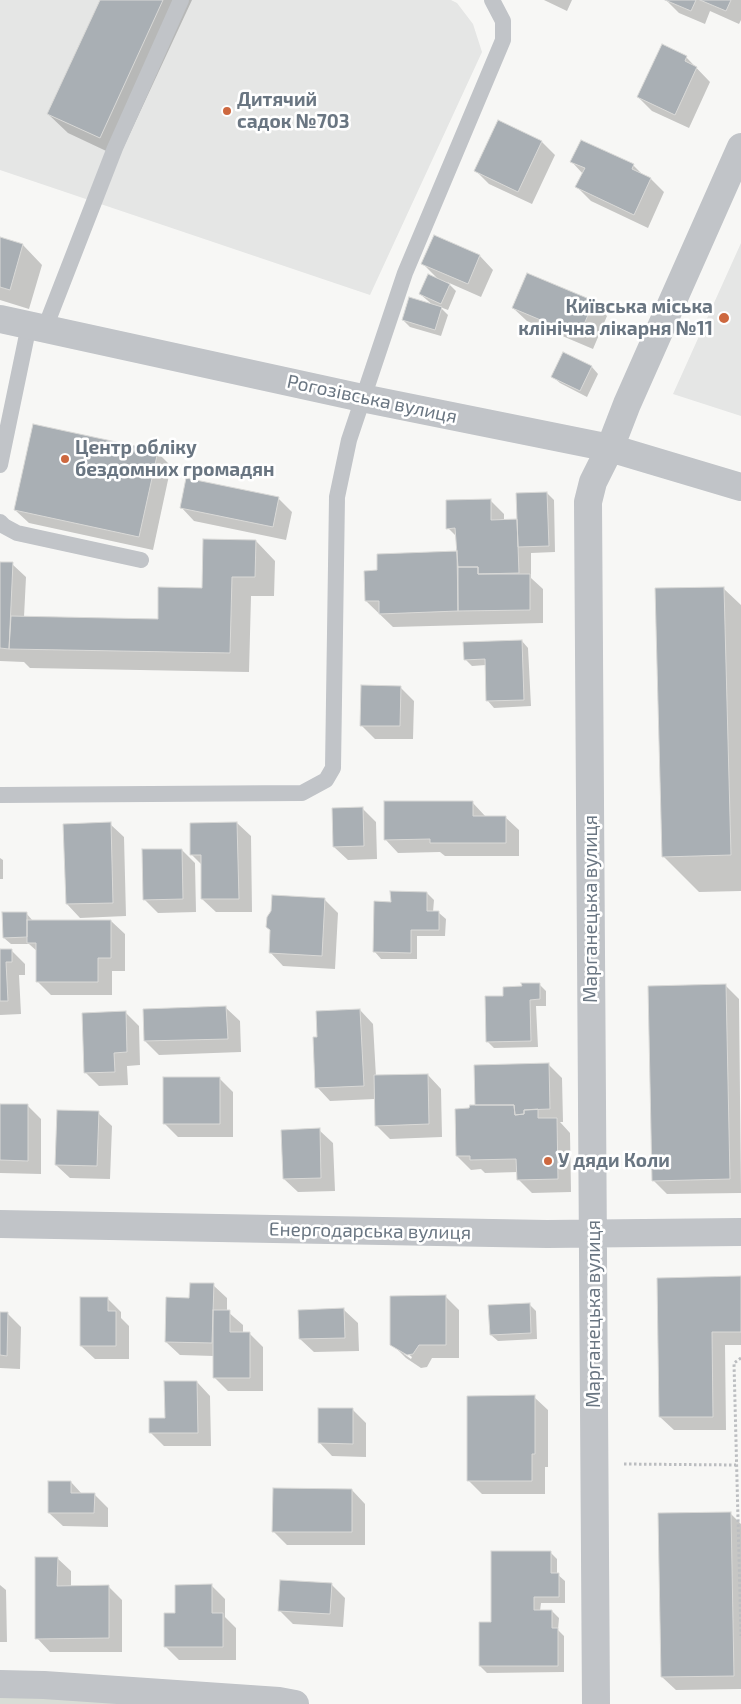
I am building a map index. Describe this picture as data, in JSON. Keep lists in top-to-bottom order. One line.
{"streets":{"street":["Рогозівська вулиця","Марганецька вулиця","Енергодарська вулиця"]},"crossings":[["Рогозівська вулиця","Марганецька вулиця"],["Марганецька вулиця","Енергодарська вулиця"]],"places":["Дитячий садок №703","Київська міська клінічна лікарня №11","Центр обліку бездомних громадян","У дяди Коли"]}
